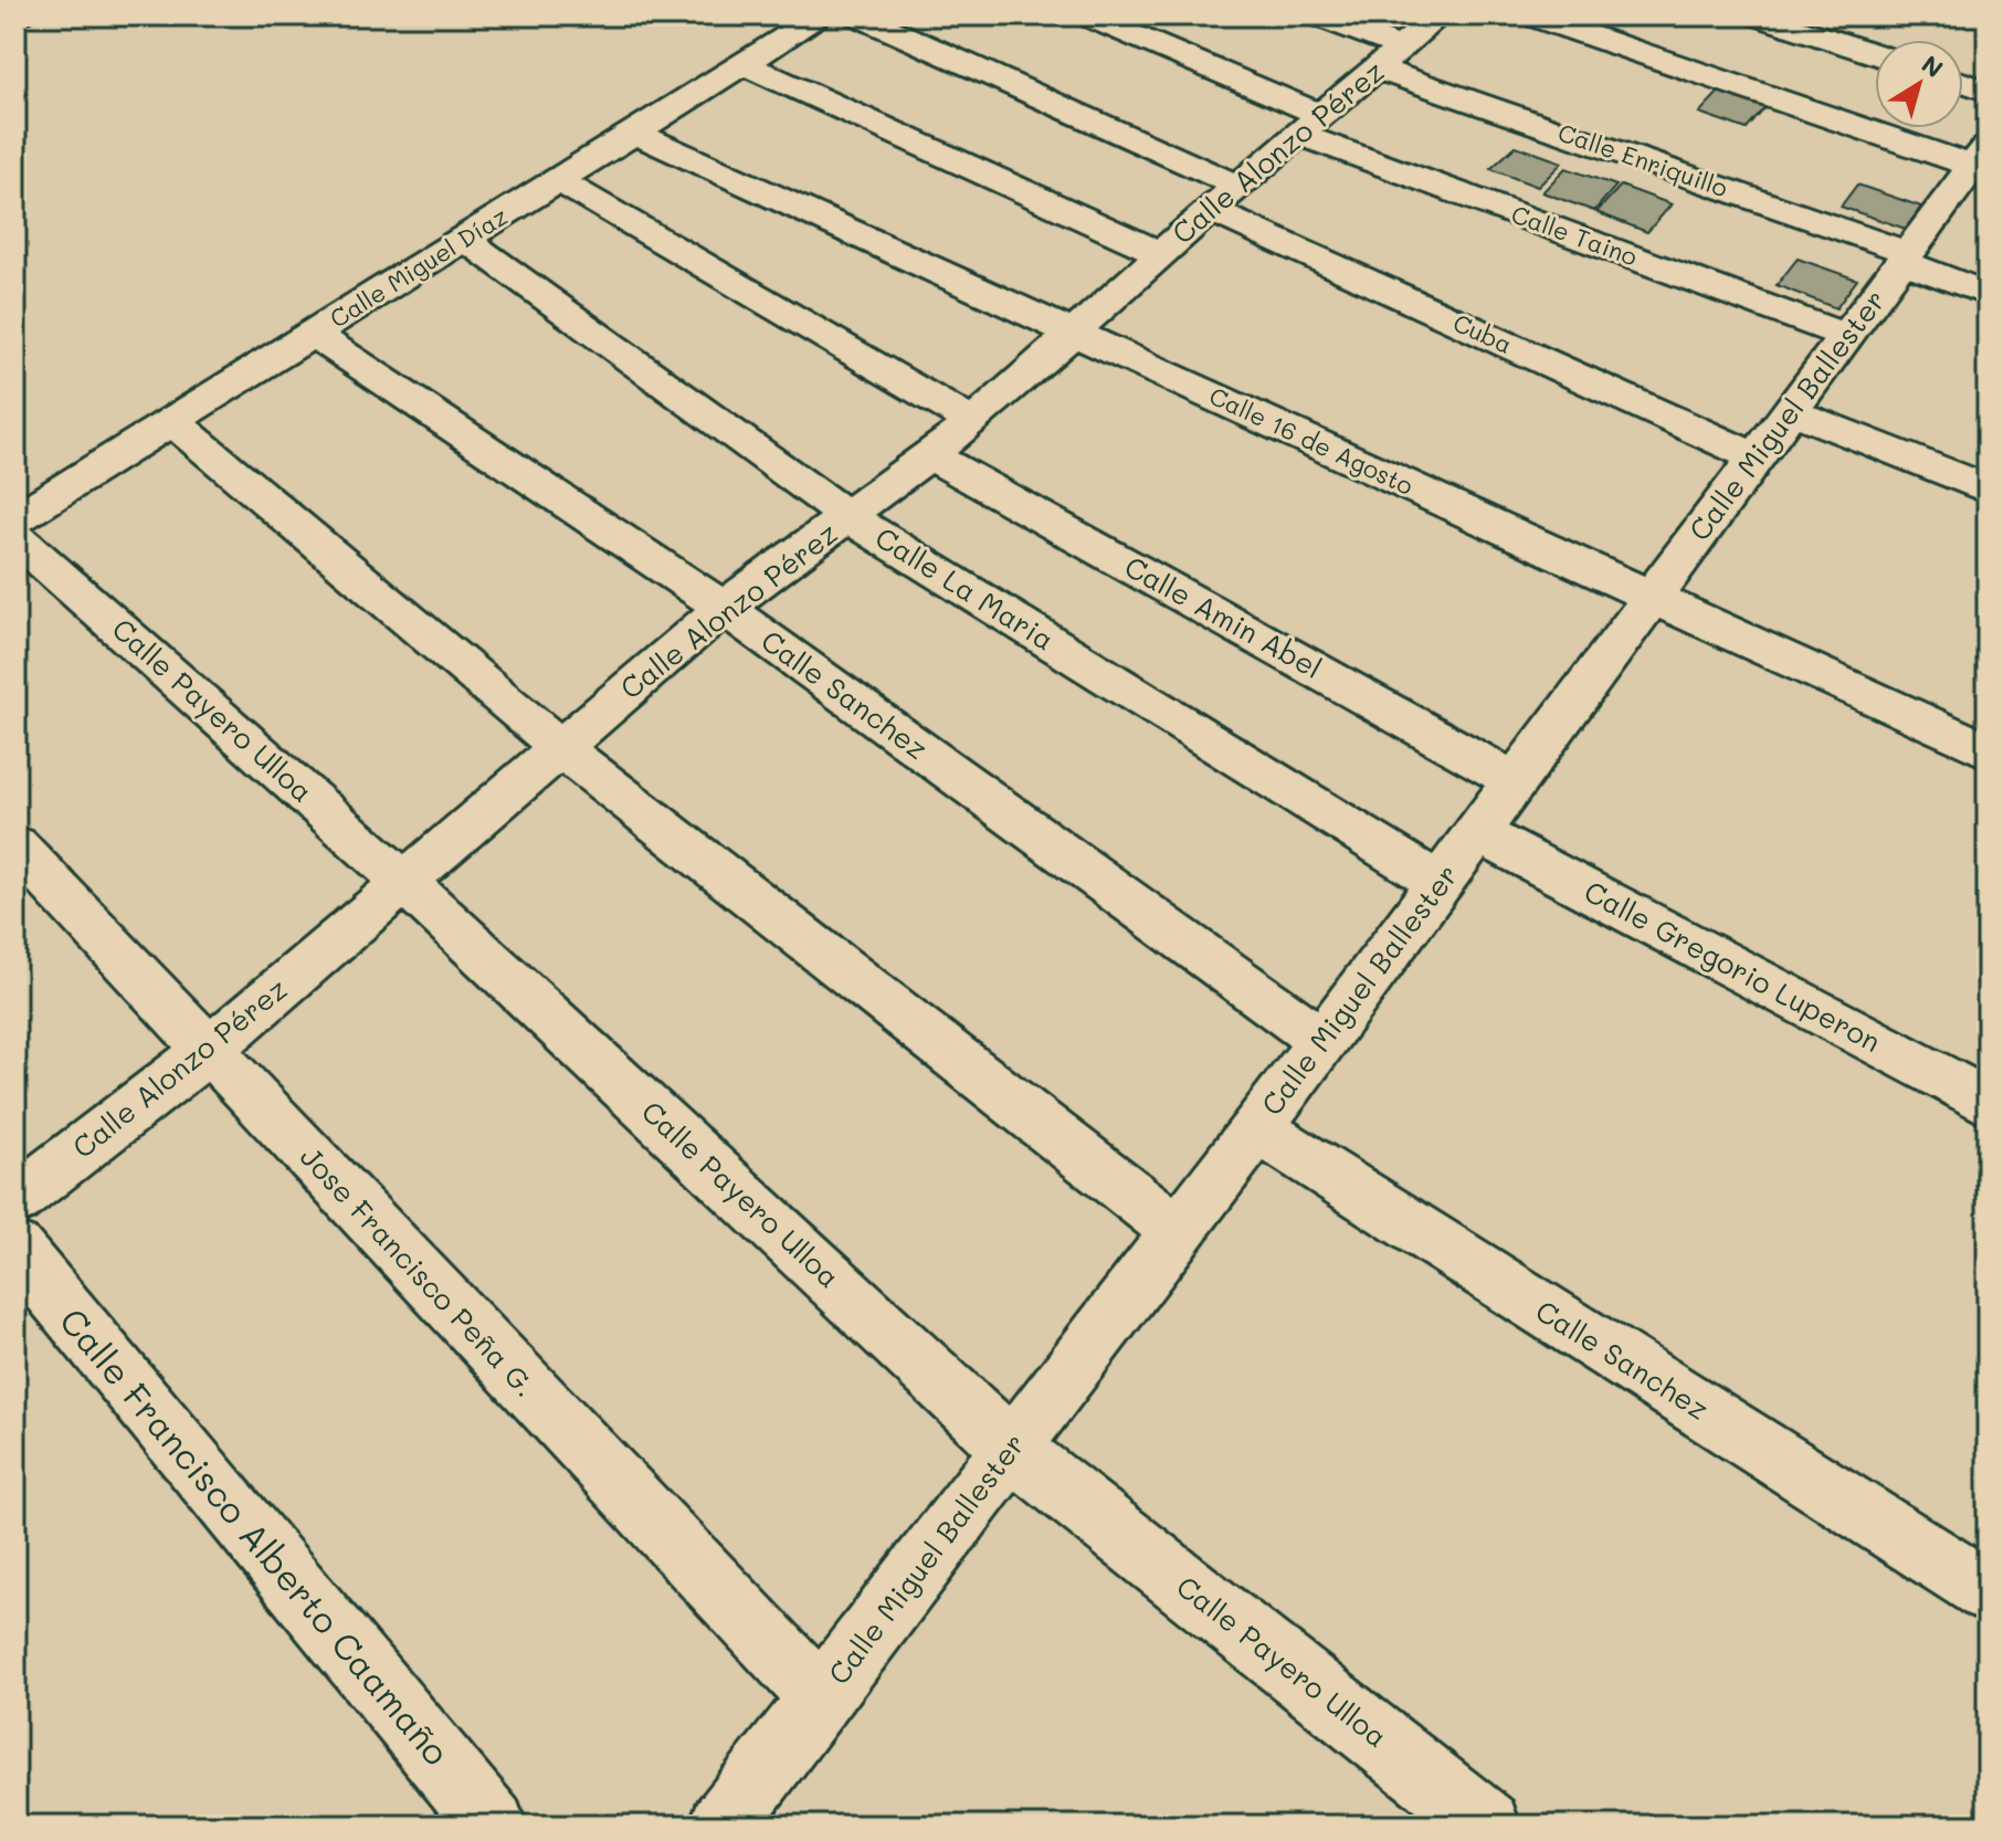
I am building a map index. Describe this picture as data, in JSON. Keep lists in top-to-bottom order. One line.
{"streets":{"street":["Calle Alonzo Pérez","Calle Enriquillo","Calle Taino","Calle Miguel Díaz","Cuba","Calle Miguel Ballester","Calle 16 de Agosto","Calle La Maria","Calle Amin Abel","Calle Sanchez","Calle Payero Ulloa","Calle Gregorio Luperon","Jose Francisco Peña G.","Calle Francisco Alberto Caamaño"]},"crossings":[["Calle Alonzo Pérez","Calle Enriquillo"],["Calle Alonzo Pérez","Calle Taino"],["Calle Alonzo Pérez","Cuba"],["Calle Alonzo Pérez","Calle 16 de Agosto"],["Calle Alonzo Pérez","Calle La Maria"],["Calle Alonzo Pérez","Calle Amin Abel"],["Calle Alonzo Pérez","Calle Sanchez"],["Calle Alonzo Pérez","Calle Payero Ulloa"],["Calle Alonzo Pérez","Jose Francisco Peña G."],["Calle Enriquillo","Calle Miguel Ballester"],["Calle Taino","Calle Miguel Ballester"],["Calle Miguel Díaz","Calle 16 de Agosto"],["Calle Miguel Díaz","Calle La Maria"],["Calle Miguel Díaz","Calle Sanchez"],["Cuba","Calle Miguel Ballester"],["Calle Miguel Ballester","Calle 16 de Agosto"],["Calle Miguel Ballester","Calle La Maria"],["Calle Miguel Ballester","Calle Amin Abel"],["Calle Miguel Ballester","Calle Sanchez"],["Calle Miguel Ballester","Calle Payero Ulloa"],["Calle Miguel Ballester","Calle Gregorio Luperon"],["Calle Miguel Ballester","Jose Francisco Peña G."]],"north":"top right"}
